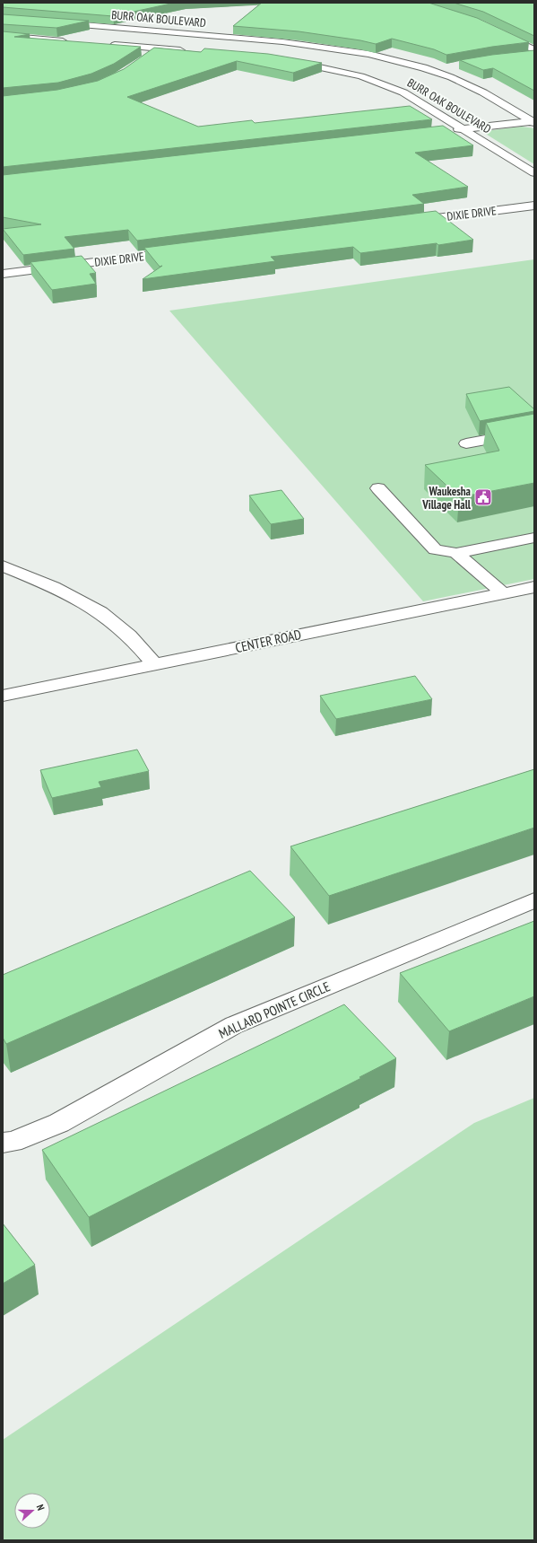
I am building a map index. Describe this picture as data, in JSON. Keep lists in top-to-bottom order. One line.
{"streets":{"street":["BURR OAK BOULEVARD","DIXIE DRIVE","CENTER ROAD","MALLARD POINTE CIRCLE"]},"places":{"public building":["Waukesha Village Hall"]},"north":"right"}
